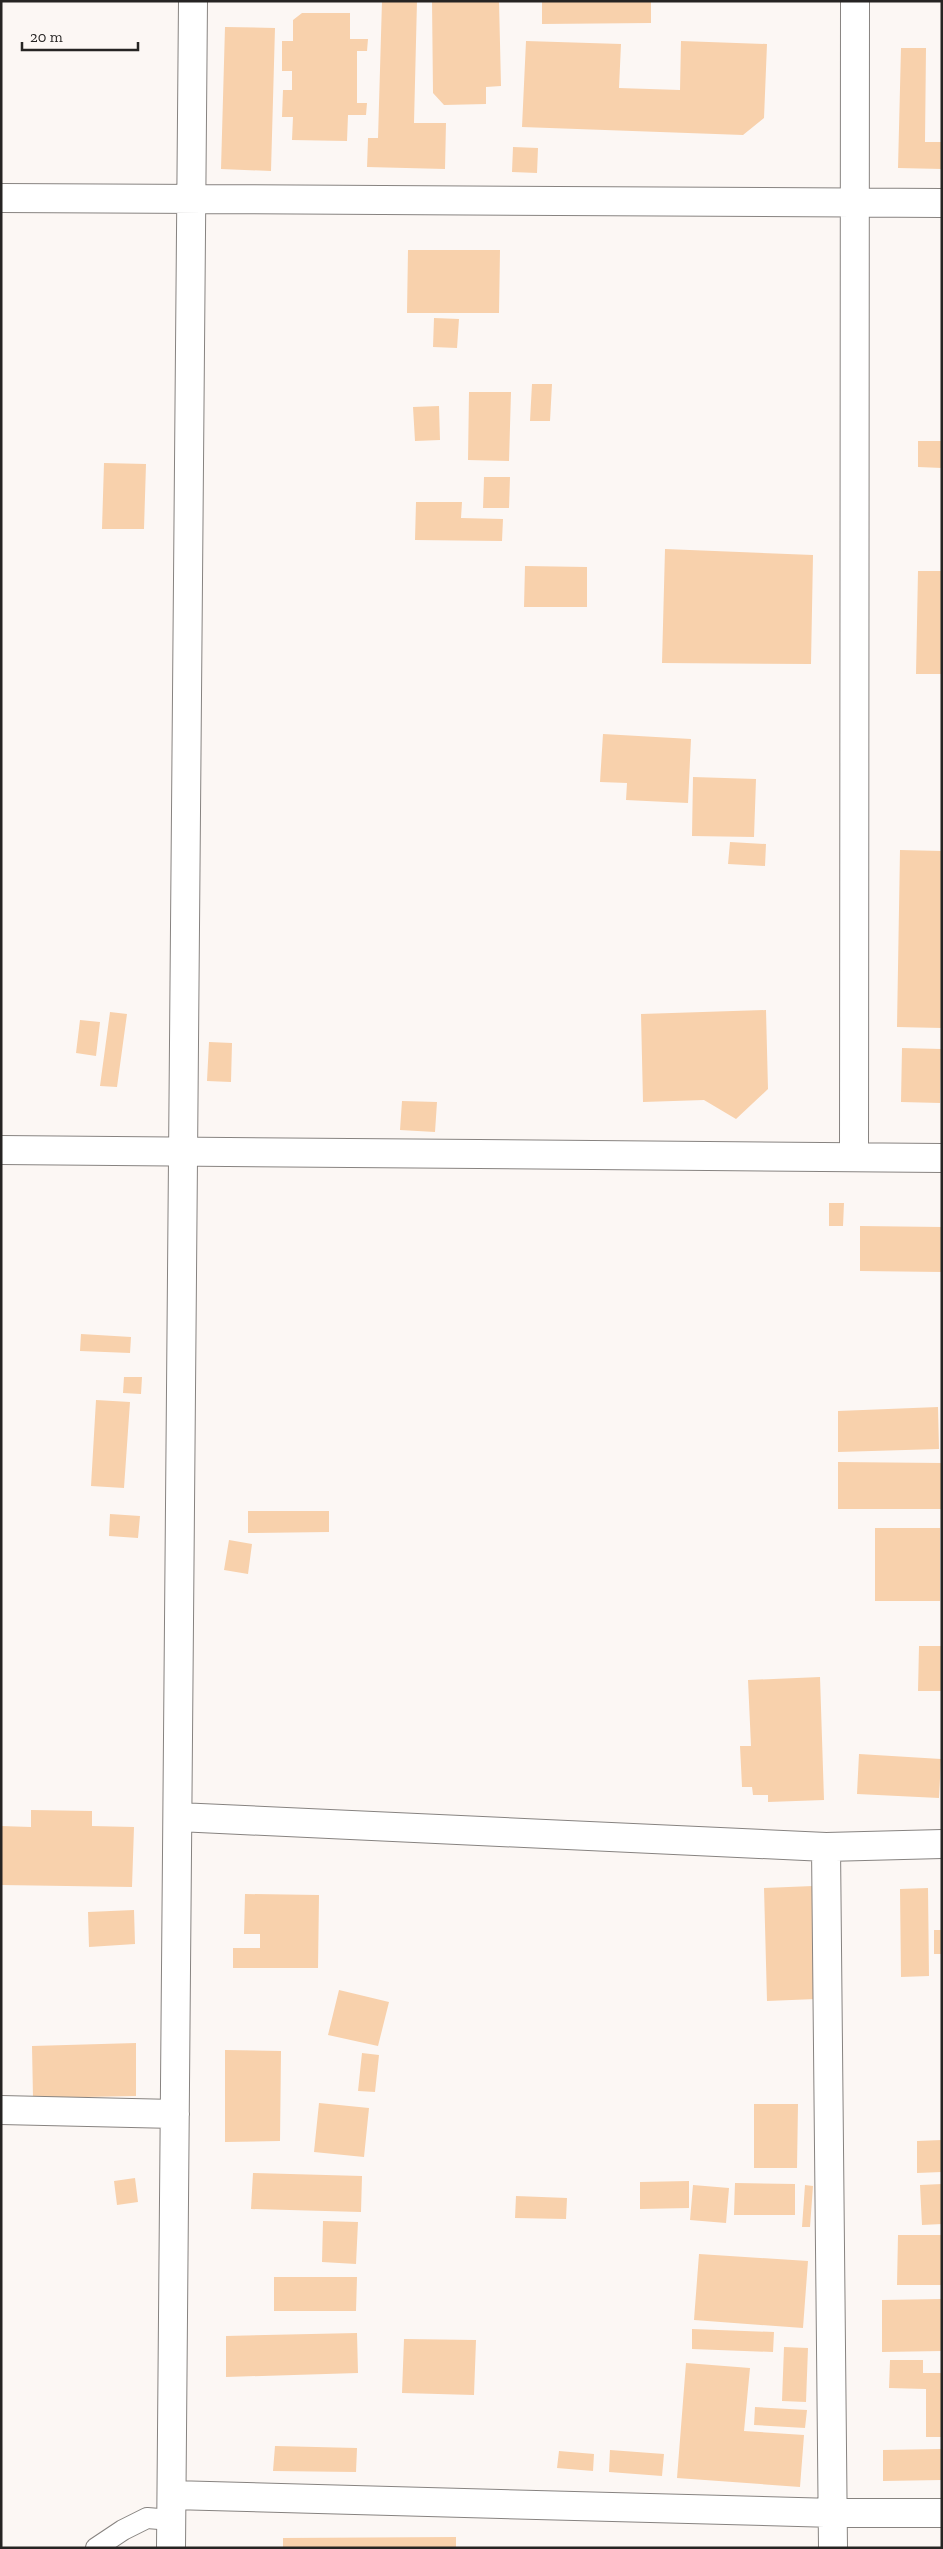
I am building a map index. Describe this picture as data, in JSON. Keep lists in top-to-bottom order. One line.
{"scale_bar":"20 m"}
